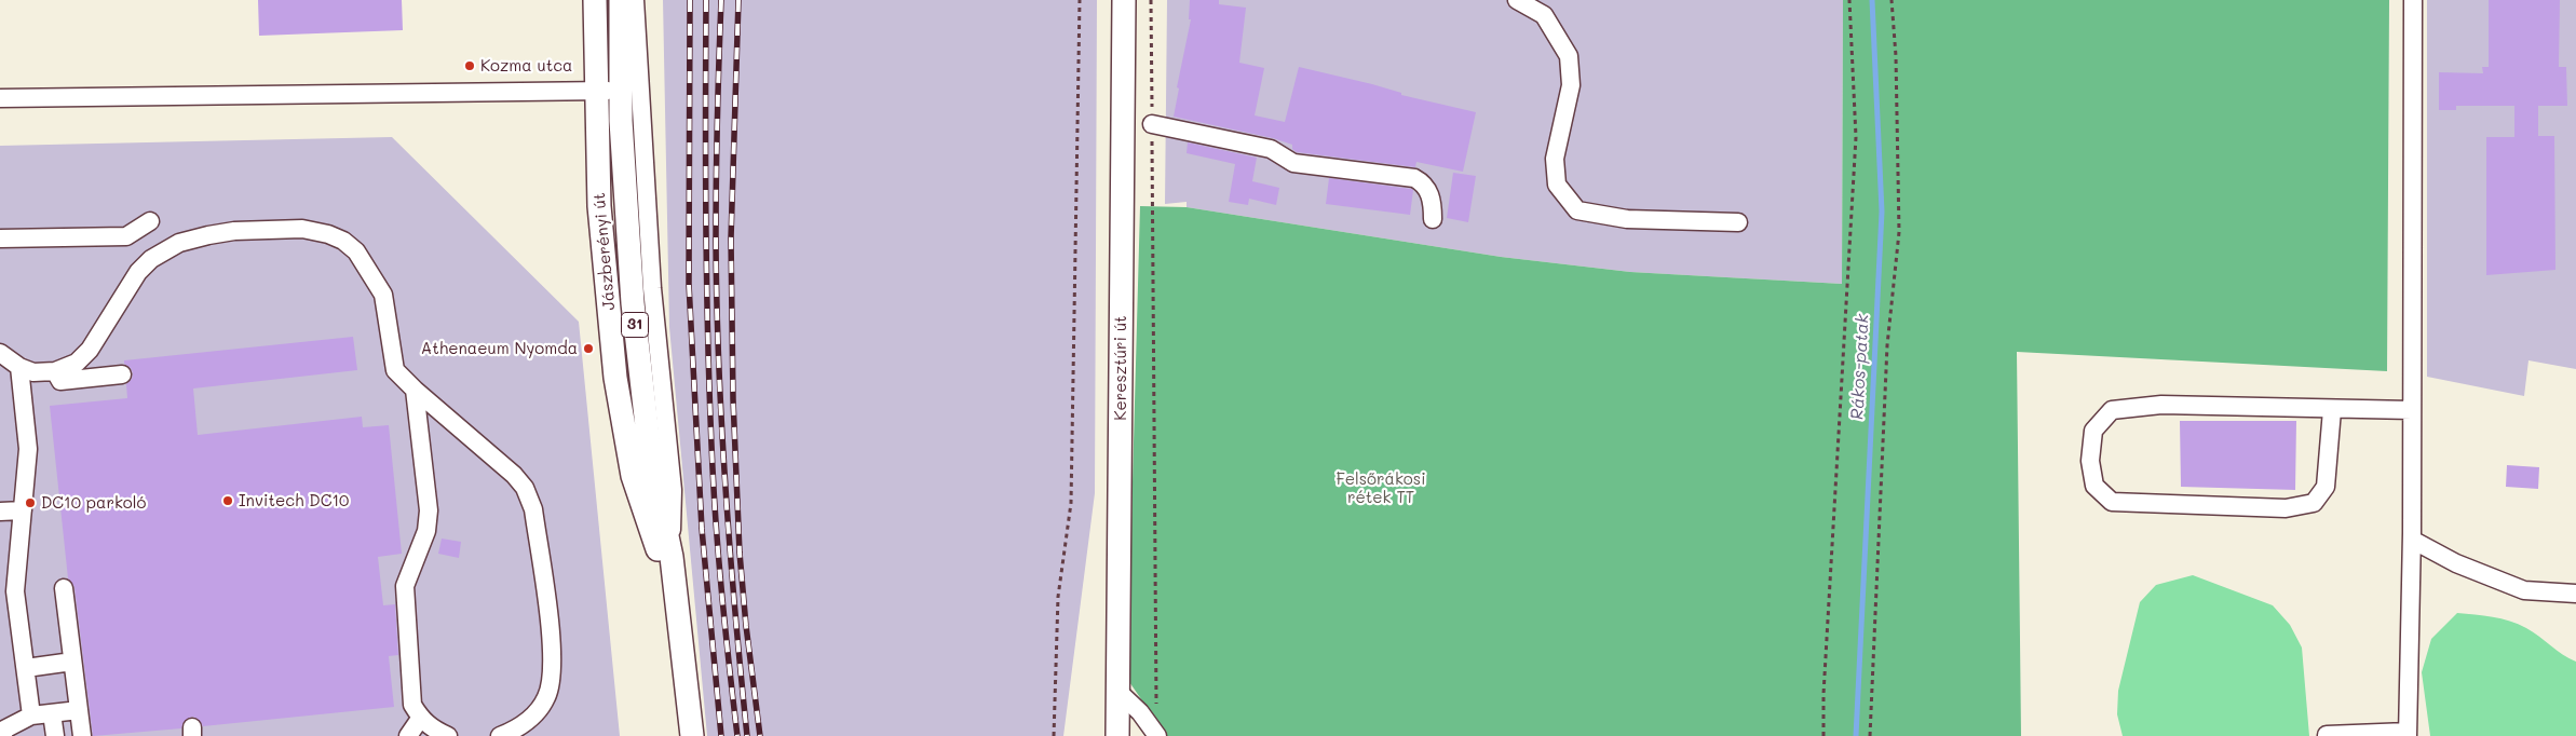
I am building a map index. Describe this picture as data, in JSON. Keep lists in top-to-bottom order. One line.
{"streets":{"main road":["Jászberényi út","31","Keresztúri út"]},"water":["Rákos-patak"],"parks":["Felsőrákosi rétek TT"],"places":["Kozma utca","Athenaeum Nyomda","Invitech DC10","DC10 parkoló"]}
